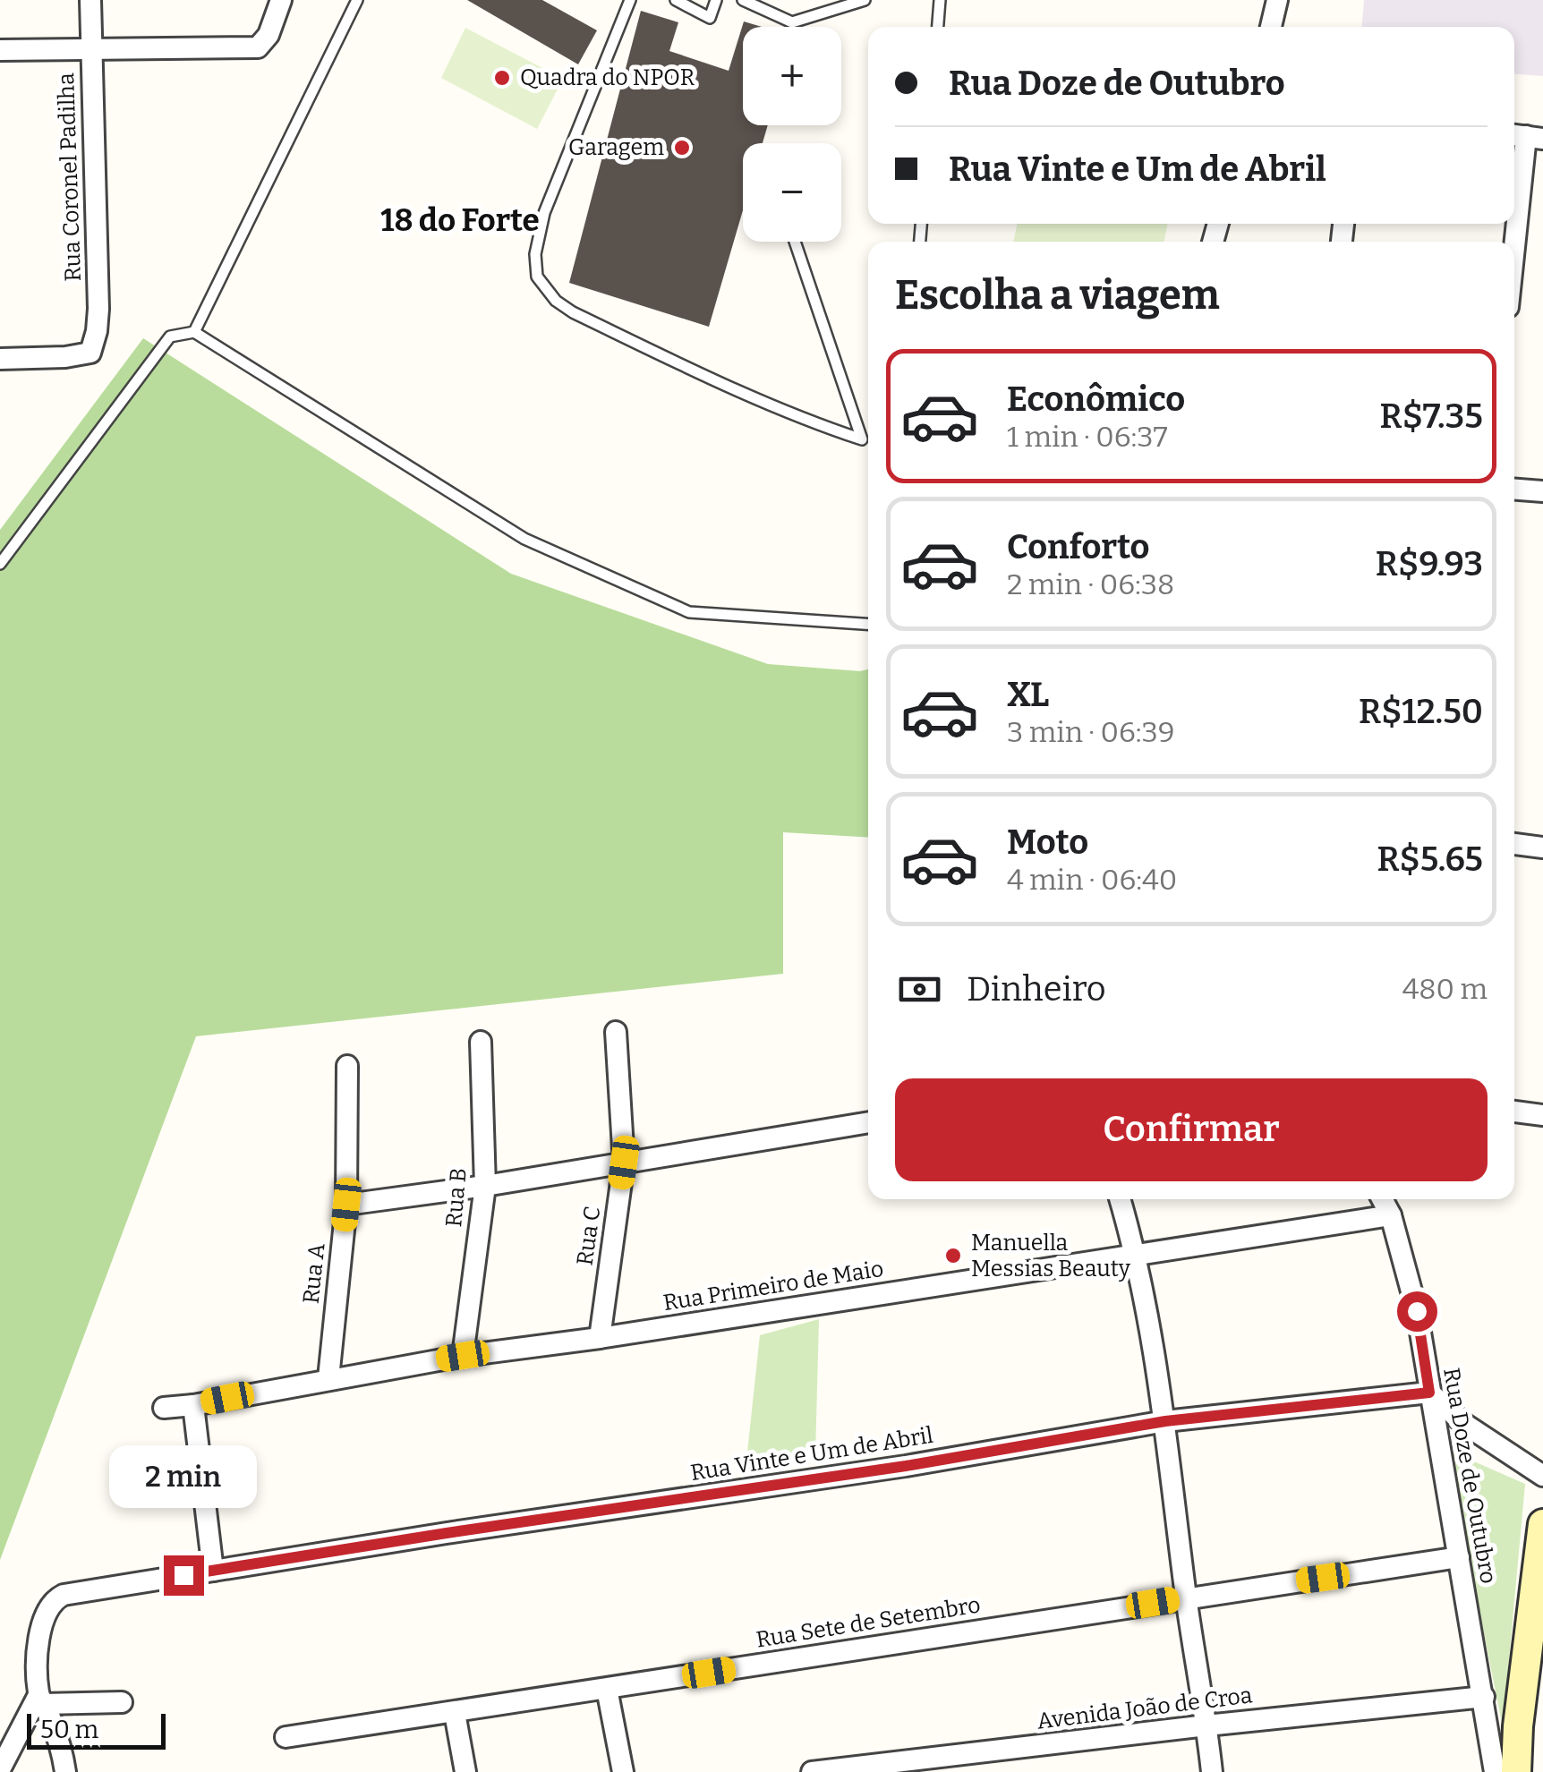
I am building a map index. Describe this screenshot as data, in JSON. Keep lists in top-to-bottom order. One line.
{"streets":{"street":["Rua Coronel Padilha","Rua B","Rua C","Rua A","Rua Primeiro de Maio","Rua Vinte e Um de Abril","Rua Doze de Outubro","Rua Sete de Setembro","Avenida João de Croa"]},"crossings":[["Rua B","Rua Primeiro de Maio"],["Rua C","Rua Primeiro de Maio"],["Rua A","Rua Primeiro de Maio"],["Rua Primeiro de Maio","Rua Doze de Outubro"],["Rua Vinte e Um de Abril","Rua Doze de Outubro"],["Rua Doze de Outubro","Rua Sete de Setembro"],["Rua Doze de Outubro","Avenida João de Croa"]],"districts":["18 do Forte"],"places":["Quadra do NPOR","Garagem","Manuella Messias Beauty"],"scale_bar":"50 m","page":{"map_buttons":["+","−"],"banner":["Rua Doze de Outubro","Rua Vinte e Um de Abril"],"heading":"Escolha a viagem","list":[{"name":"Econômico","note":"1 min · 06:37","value":"R$7.35"},{"name":"Conforto","note":"2 min · 06:38","value":"R$9.93"},{"name":"XL","note":"3 min · 06:39","value":"R$12.50"},{"name":"Moto","note":"4 min · 06:40","value":"R$5.65"}],"pay":["Dinheiro","480 m"],"buttons":"Confirmar","bubble":"2 min","scale":"50 m"}}
